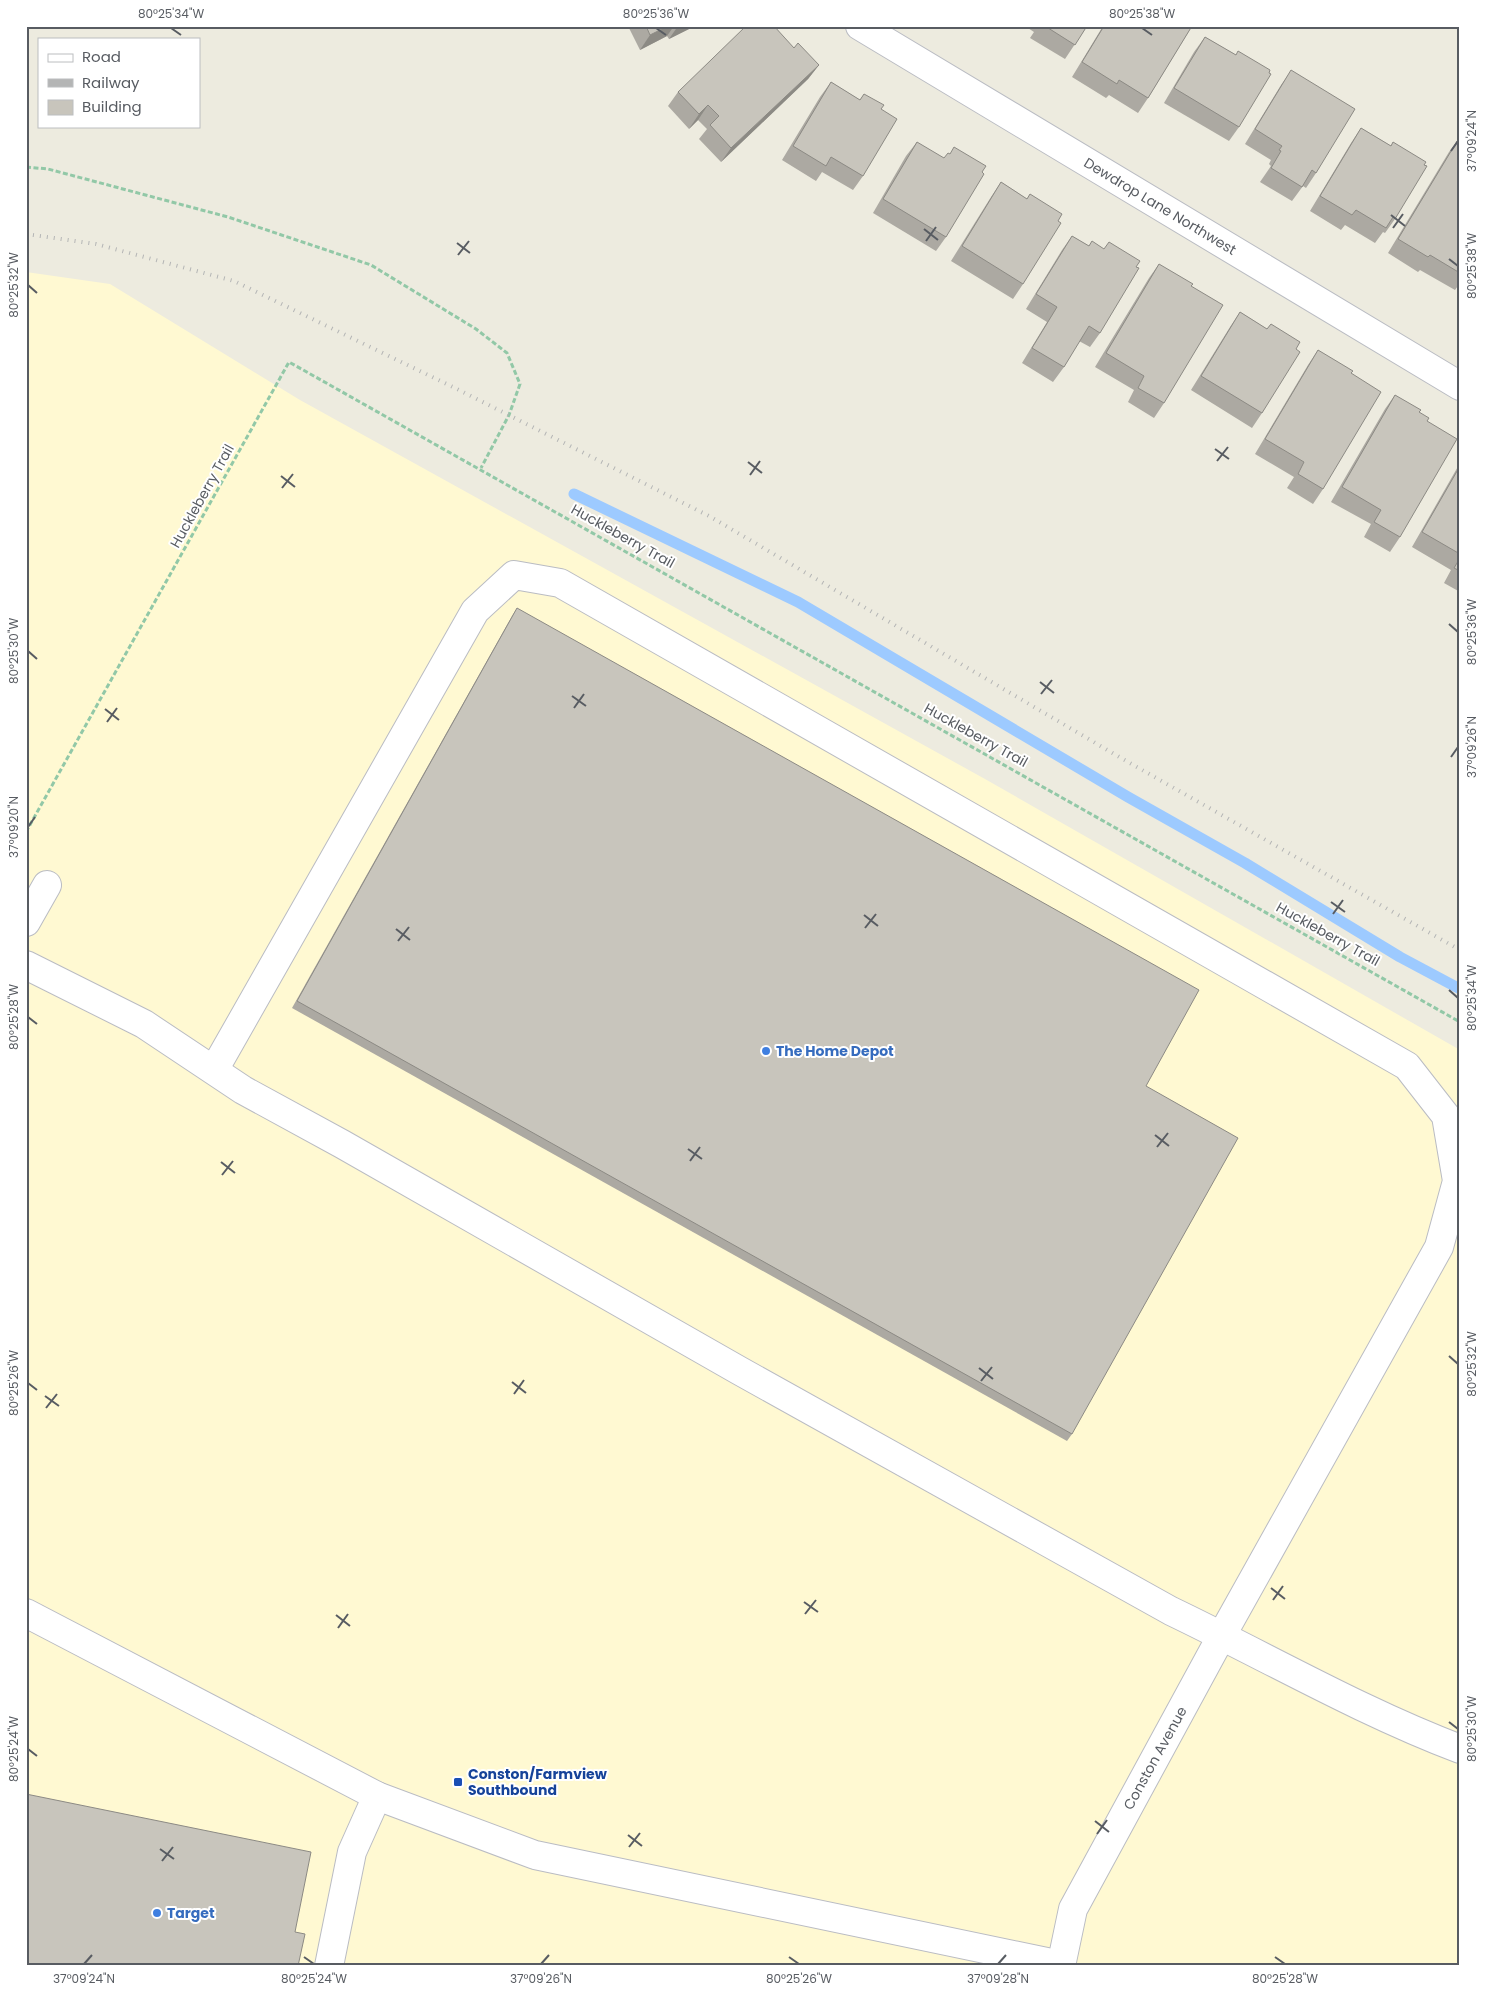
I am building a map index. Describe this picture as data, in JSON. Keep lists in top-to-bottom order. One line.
{"streets":{"street":["Dewdrop Lane Northwest","Conston Avenue"],"path":["Huckleberry Trail"]},"places":{"other":["The Home Depot","Target"],"transit":["Conston/Farmview Southbound"]},"legend":["Road","Railway","Building"],"coordinates":["80°25'34\"W","80°25'36\"W","80°25'38\"W","37°09'24\"N","80°25'32\"W","80°25'30\"W","37°09'26\"N","37°09'20\"N","80°25'28\"W","80°25'26\"W","80°25'24\"W","37°09'28\"N"]}
